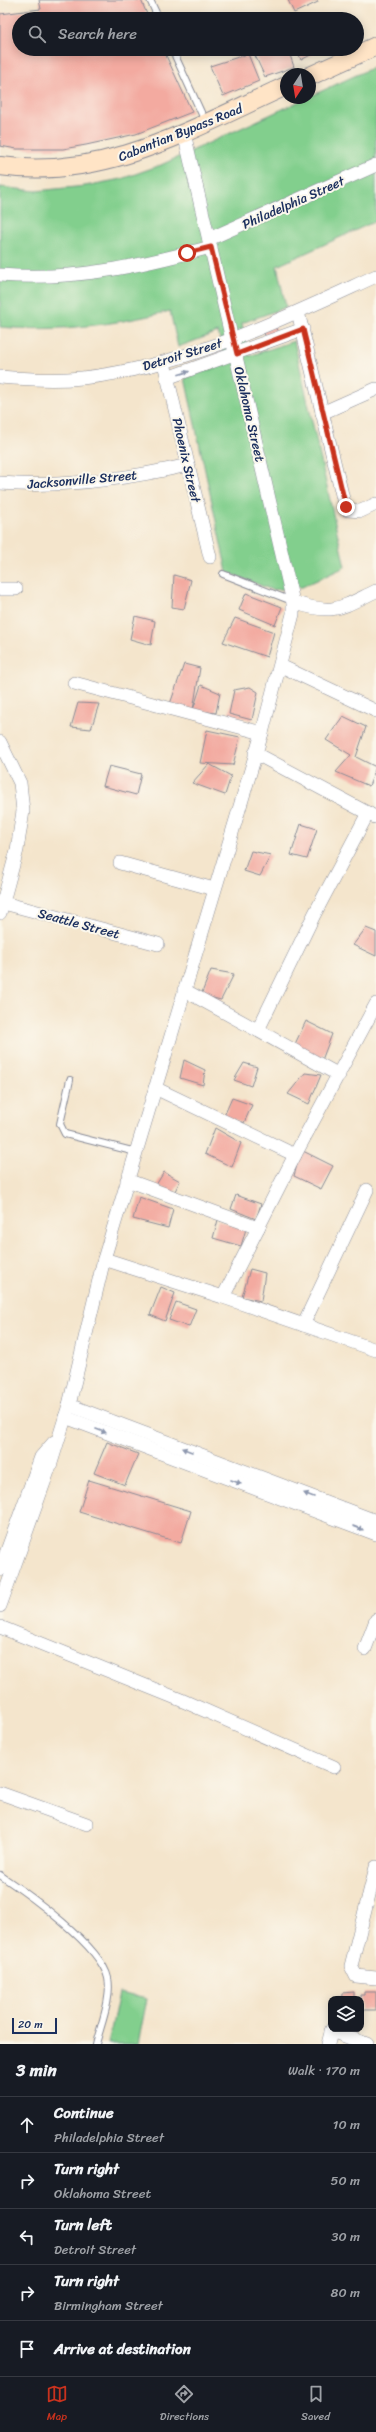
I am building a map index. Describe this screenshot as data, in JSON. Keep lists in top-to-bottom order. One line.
{"streets":{"main road":["Cabantian Bypass Road"],"street":["Philadelphia Street","Detroit Street","Oklahoma Street","Phoenix Street","Jacksonville Street","Seattle Street"]},"crossings":[["Cabantian Bypass Road","Oklahoma Street"],["Philadelphia Street","Oklahoma Street"],["Detroit Street","Oklahoma Street"],["Detroit Street","Phoenix Street"],["Phoenix Street","Jacksonville Street"]],"scale_bar":"20 m","north":"bottom","page":{"search":"Search here","scale":"20 m","heading":["3 min","Walk · 170 m"],"list":[["Continue","Philadelphia Street","10 m"],["Turn right","Oklahoma Street","50 m"],["Turn left","Detroit Street","30 m"],["Turn right","Birmingham Street","80 m"],"Arrive at destination"],"nav":["Map","Directions","Saved"]}}
